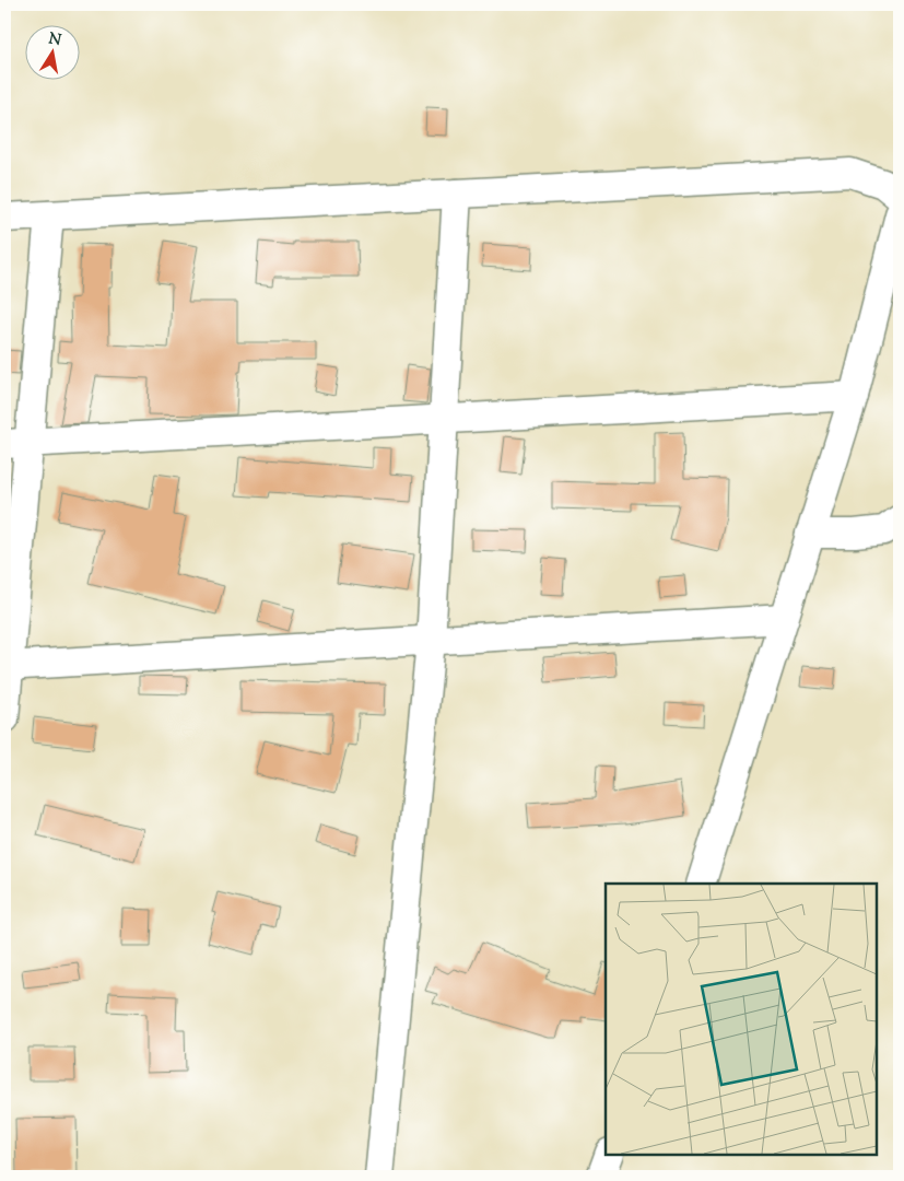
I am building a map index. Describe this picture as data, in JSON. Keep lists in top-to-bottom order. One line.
{"north":"top"}
